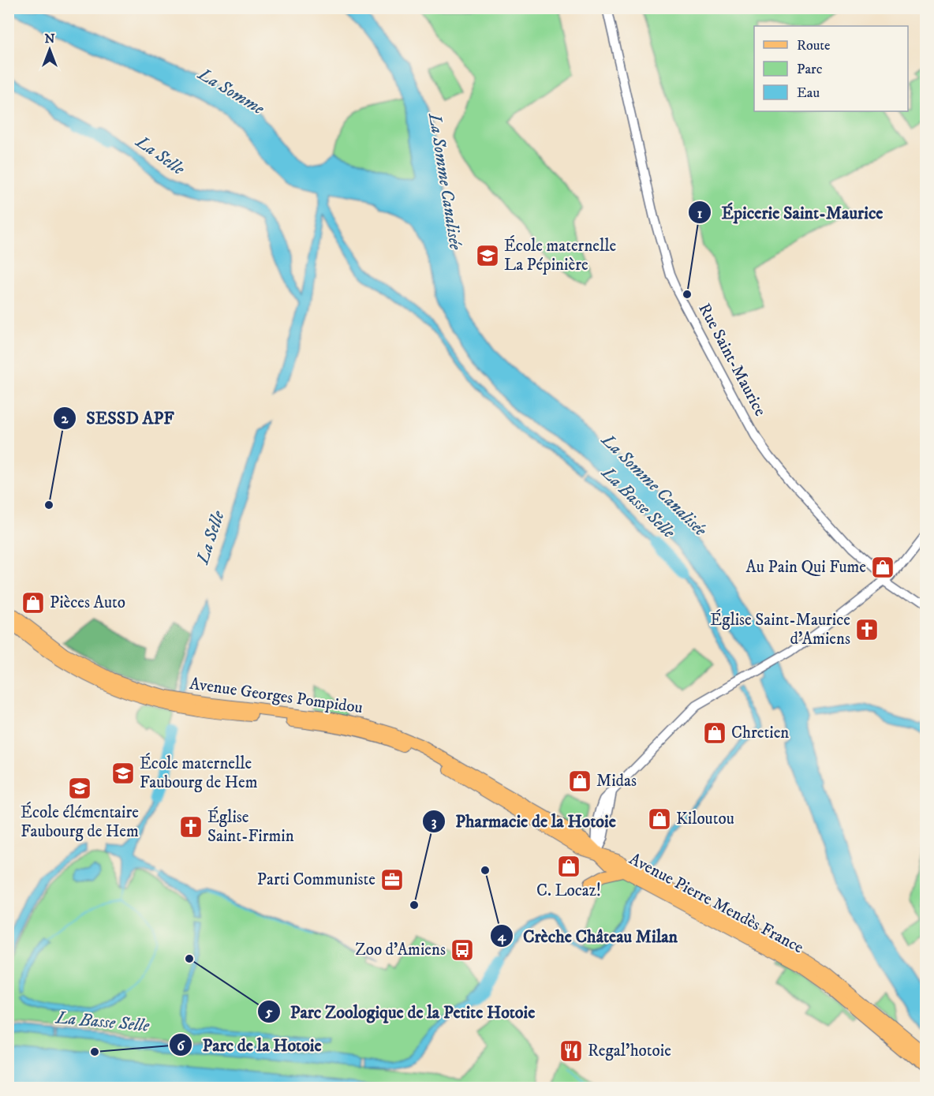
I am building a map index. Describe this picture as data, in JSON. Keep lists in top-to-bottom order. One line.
{"streets":{"main road":["Avenue Georges Pompidou","Avenue Pierre Mendès France"],"street":["Rue Saint-Maurice"]},"crossings":[["Avenue Georges Pompidou","Avenue Pierre Mendès France"]],"water":["La Somme","La Selle","La Somme Canalisée","La Basse Selle"],"places":{"school or university":["École maternelle La Pépinière","École maternelle Faubourg de Hem","École élémentaire Faubourg de Hem"],"other":["Épicerie Saint-Maurice","SESSD APF","Crèche Château Milan","Pharmacie de la Hotoie","Parc Zoologique de la Petite Hotoie","Parc de la Hotoie"],"shop":["Au Pain Qui Fume","Pièces Auto","Chretien","Midas","Kiloutou","C. Locaz!"],"church":["Église Saint-Maurice d'Amiens","Église Saint-Firmin"],"office":["Parti Communiste"],"bus stop":["Zoo d'Amiens"],"restaurant":["Regal'hotoie"]},"legend":["Route","Parc","Eau"],"north":"top"}
